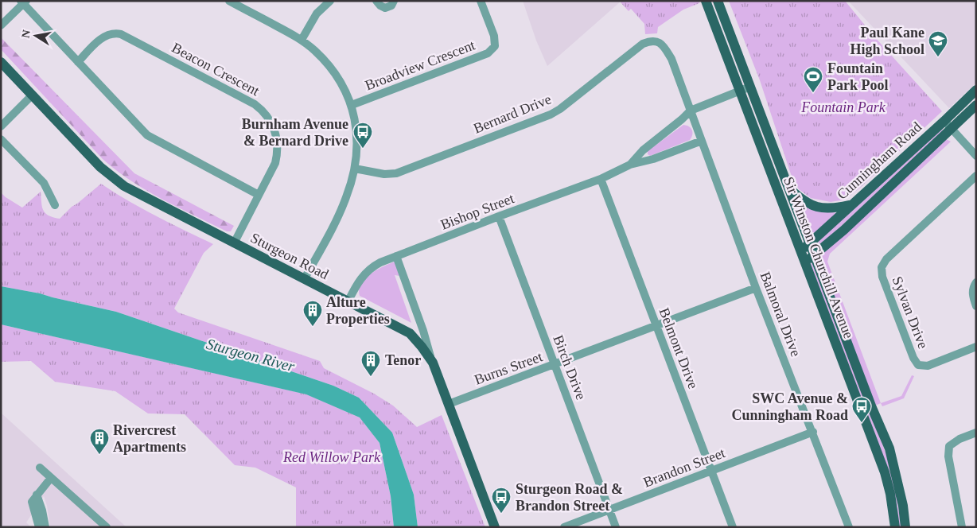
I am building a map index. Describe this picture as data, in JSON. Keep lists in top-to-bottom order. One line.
{"streets":{"main road":["Cunningham Road","Sturgeon Road","Sir Winston Churchill Avenue"],"street":["Broadview Crescent","Beacon Crescent","Bernard Drive","Bishop Street","Sylvan Drive","Balmoral Drive","Belmont Drive","Birch Drive","Burns Street","Brandon Street"]},"crossings":[["Beacon Crescent","Sturgeon Road"],["Bernard Drive","Bishop Street"],["Bernard Drive","Balmoral Drive"],["Cunningham Road","Sir Winston Churchill Avenue"],["Bishop Street","Sturgeon Road"],["Bishop Street","Sir Winston Churchill Avenue"],["Bishop Street","Balmoral Drive"],["Bishop Street","Belmont Drive"],["Bishop Street","Birch Drive"],["Sturgeon Road","Burns Street"],["Balmoral Drive","Burns Street"],["Balmoral Drive","Brandon Street"],["Belmont Drive","Burns Street"],["Belmont Drive","Brandon Street"],["Birch Drive","Burns Street"],["Birch Drive","Brandon Street"]],"water":["Sturgeon River"],"parks":["Fountain Park","Red Willow Park"],"places":{"school or university":["Paul Kane High School"],"sports":["Fountain Park Pool"],"bus stop":["Burnham Avenue & Bernard Drive","SWC Avenue & Cunningham Road","Sturgeon Road & Brandon Street"],"building":["Alture Properties","Tenor","Rivercrest Apartments"]},"north":"left"}
